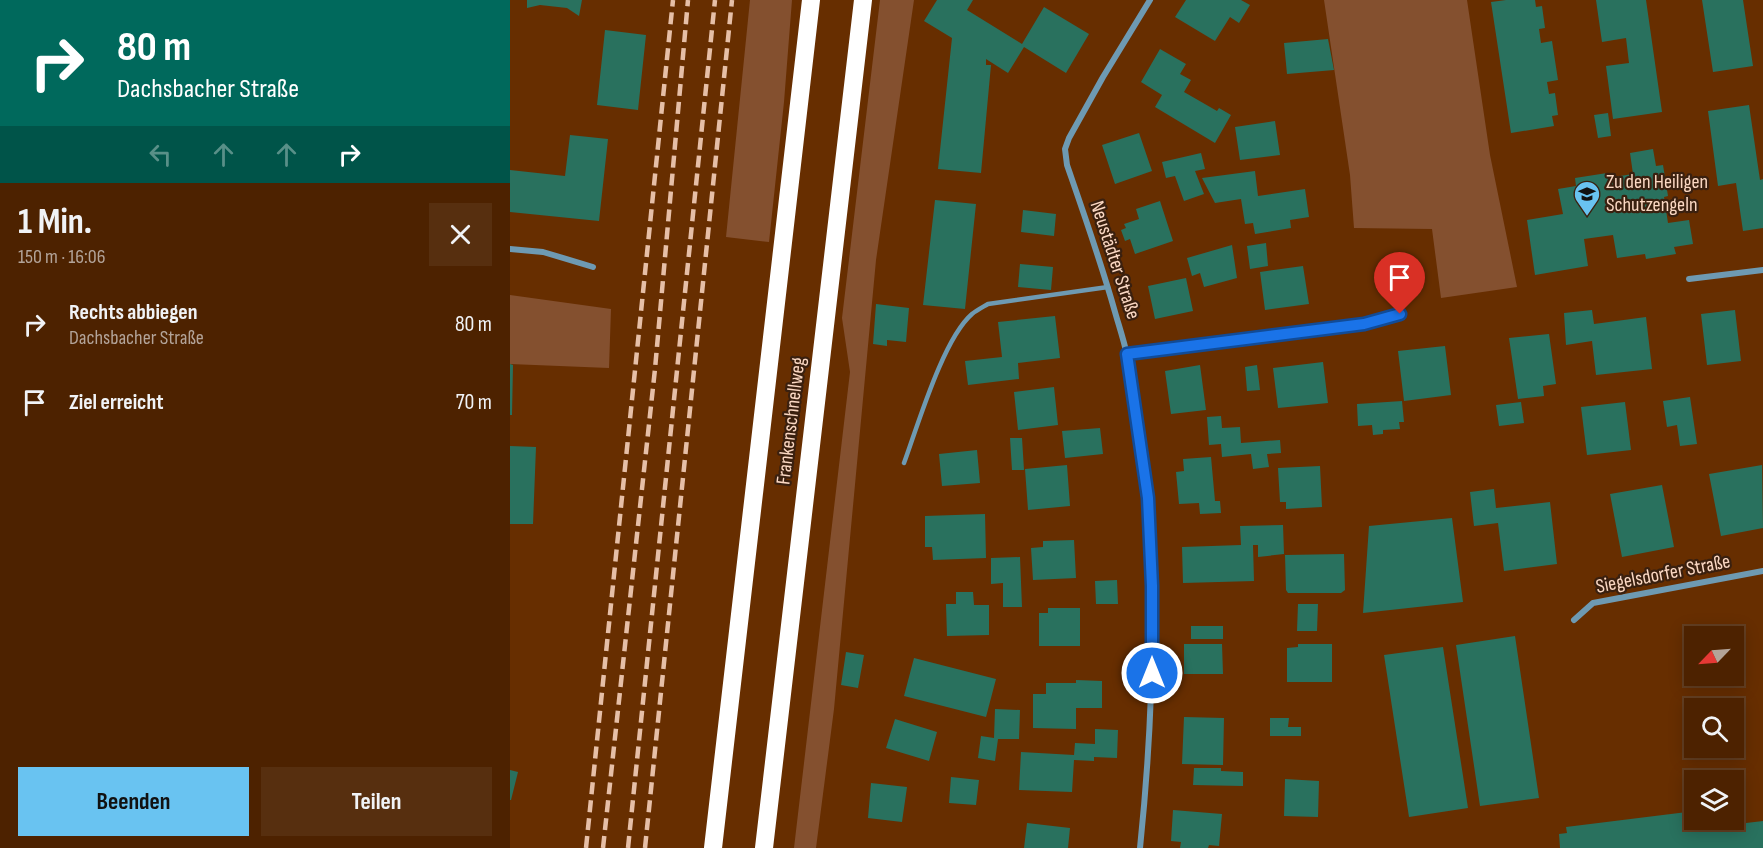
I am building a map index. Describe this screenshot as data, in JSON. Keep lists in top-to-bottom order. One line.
{"streets":{"highway":["Frankenschnellweg"],"street":["Neustädter Straße","Siegelsdorfer Straße"]},"places":{"school or university":["Zu den Heiligen Schutzengeln"]},"north":"bottom left","page":{"turn":["80 m","Dachsbacher Straße"],"heading":["1 Min.","150 m · 16:06"],"list":[{"name":"Rechts abbiegen","note":"Dachsbacher Straße","value":"80 m"},{"name":"Ziel erreicht","value":"70 m"}],"buttons":["Beenden","Teilen"]}}
